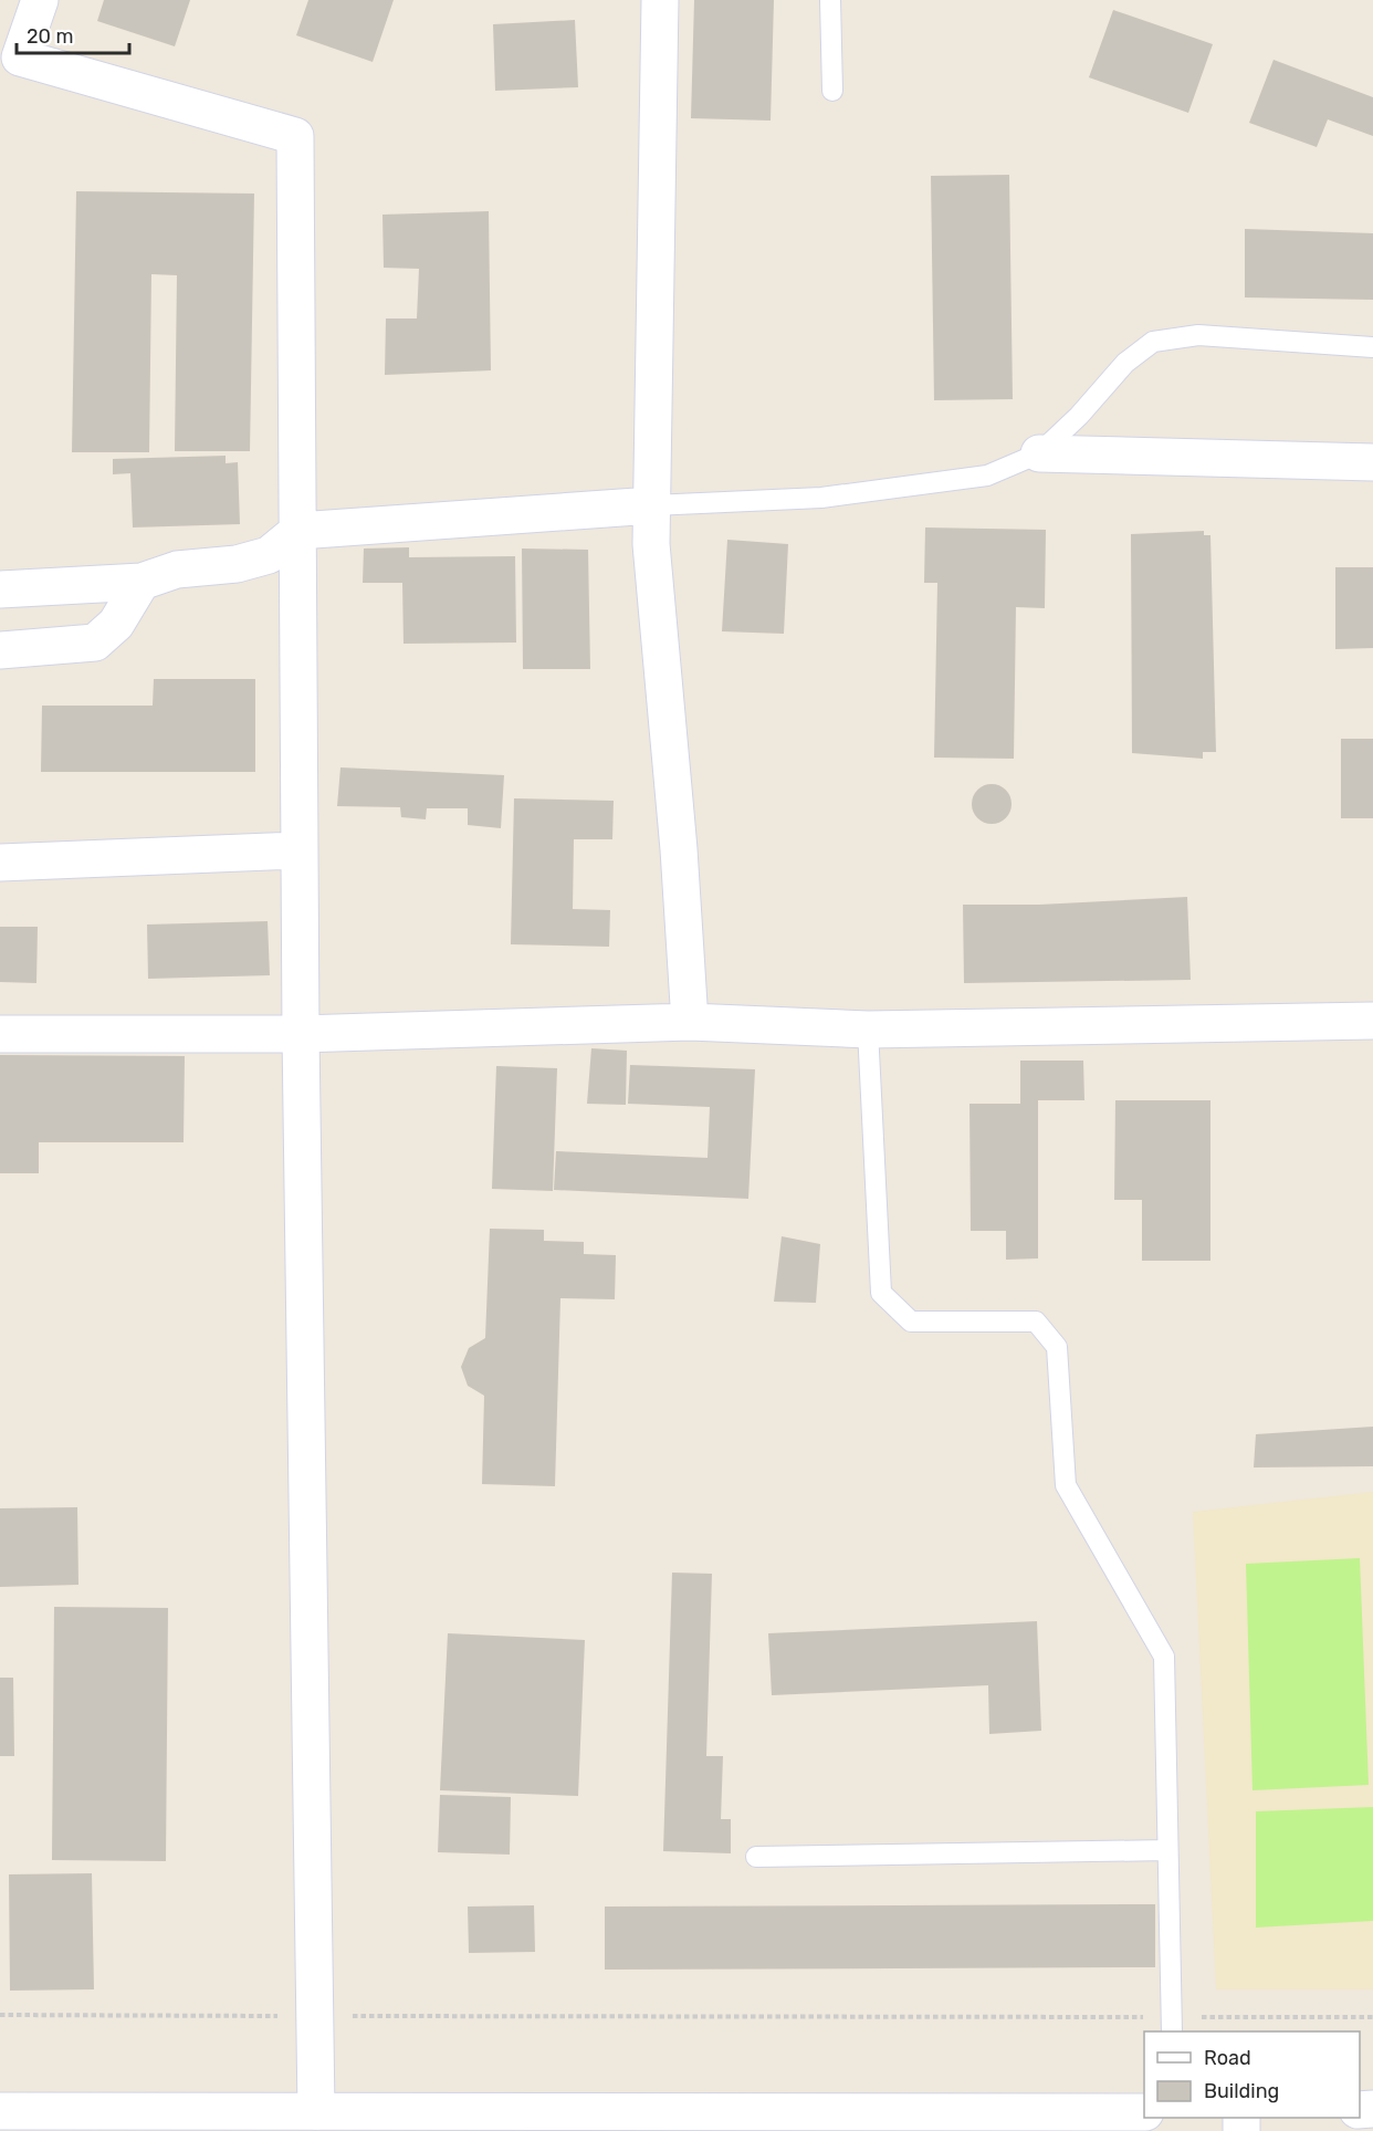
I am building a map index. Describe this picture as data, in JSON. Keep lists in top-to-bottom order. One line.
{"legend":["Road","Building"],"scale_bar":"20 m"}
